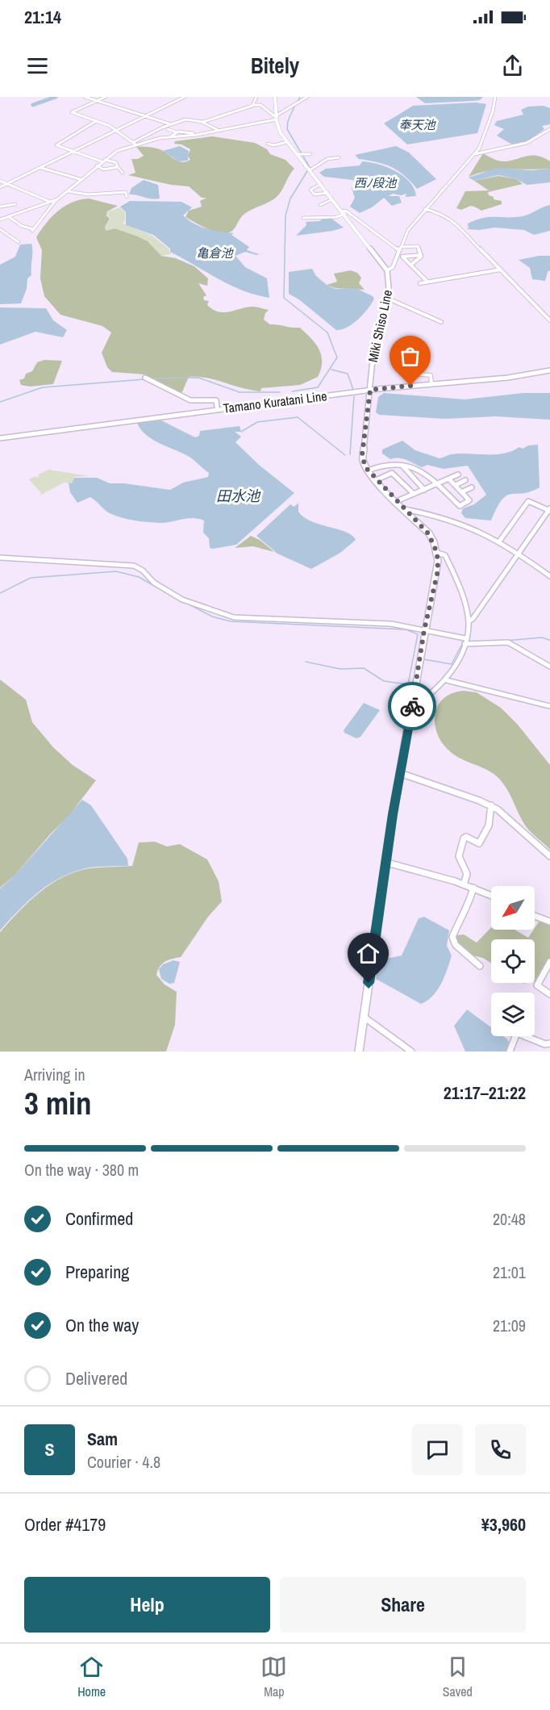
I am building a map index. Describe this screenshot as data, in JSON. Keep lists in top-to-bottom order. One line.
{"streets":{"main road":["Miki Shiso Line","Tamano Kuratani Line"]},"crossings":[["Miki Shiso Line","Tamano Kuratani Line"]],"water":["奉天池","西ﾉ段池","亀倉池","田水池"],"north":"bottom left","page":{"status":"21:14","header":"Bitely","heading":["3 min","Arriving in","21:17–21:22"],"panel":["Sam","Courier · 4.8","Order #4179","¥3,960"],"bar":"On the way · 380 m","list":[["Confirmed","20:48"],["Preparing","21:01"],["On the way","21:09"],"Delivered"],"round":"S","buttons":["Help","Share"],"tabs":["Home","Map","Saved"]}}
